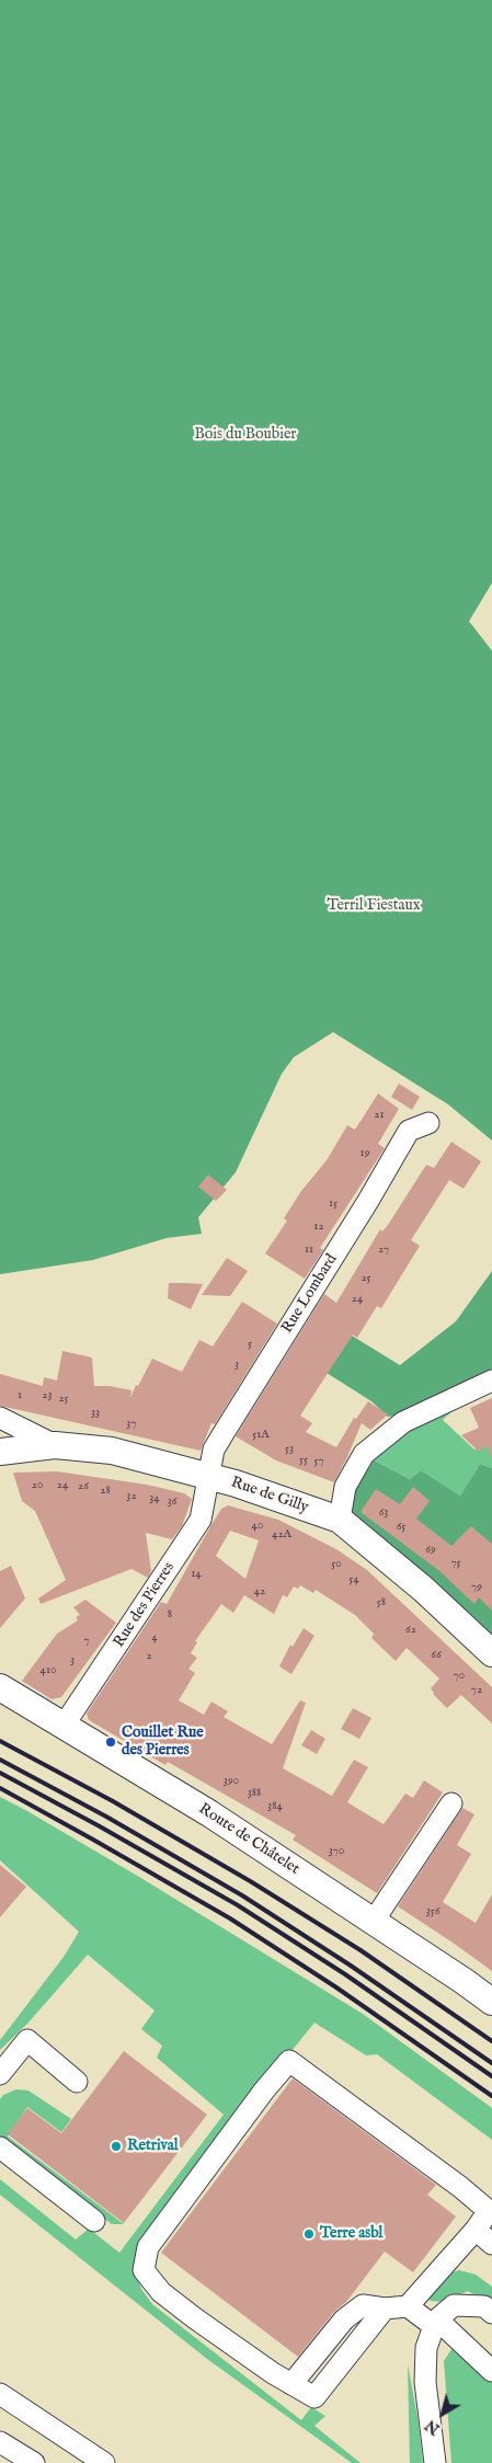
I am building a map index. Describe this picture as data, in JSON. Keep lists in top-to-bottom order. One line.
{"streets":{"main road":["Rue de Gilly","Route de Châtelet"],"street":["Rue Lombard","Rue des Pierres"]},"crossings":[["Rue Lombard","Rue de Gilly"],["Rue Lombard","Rue des Pierres"],["Rue de Gilly","Rue des Pierres"],["Rue des Pierres","Route de Châtelet"]],"parks":["Bois du Boubier","Terril Fiestaux"],"places":["Couillet Rue des Pierres","Retrival","Terre asbl"],"house_numbers":["21","19","15","12","11","27","25","24","5","3","1","23","25","33","37","51A","53","55","57","20","24","26","28","32","34","36","63","40","65","42A","69","75","50","14","54","79","42","58","8","62","4","7","66","2","3","410","70","72","390","388","384","370","356"],"north":"bottom left"}
